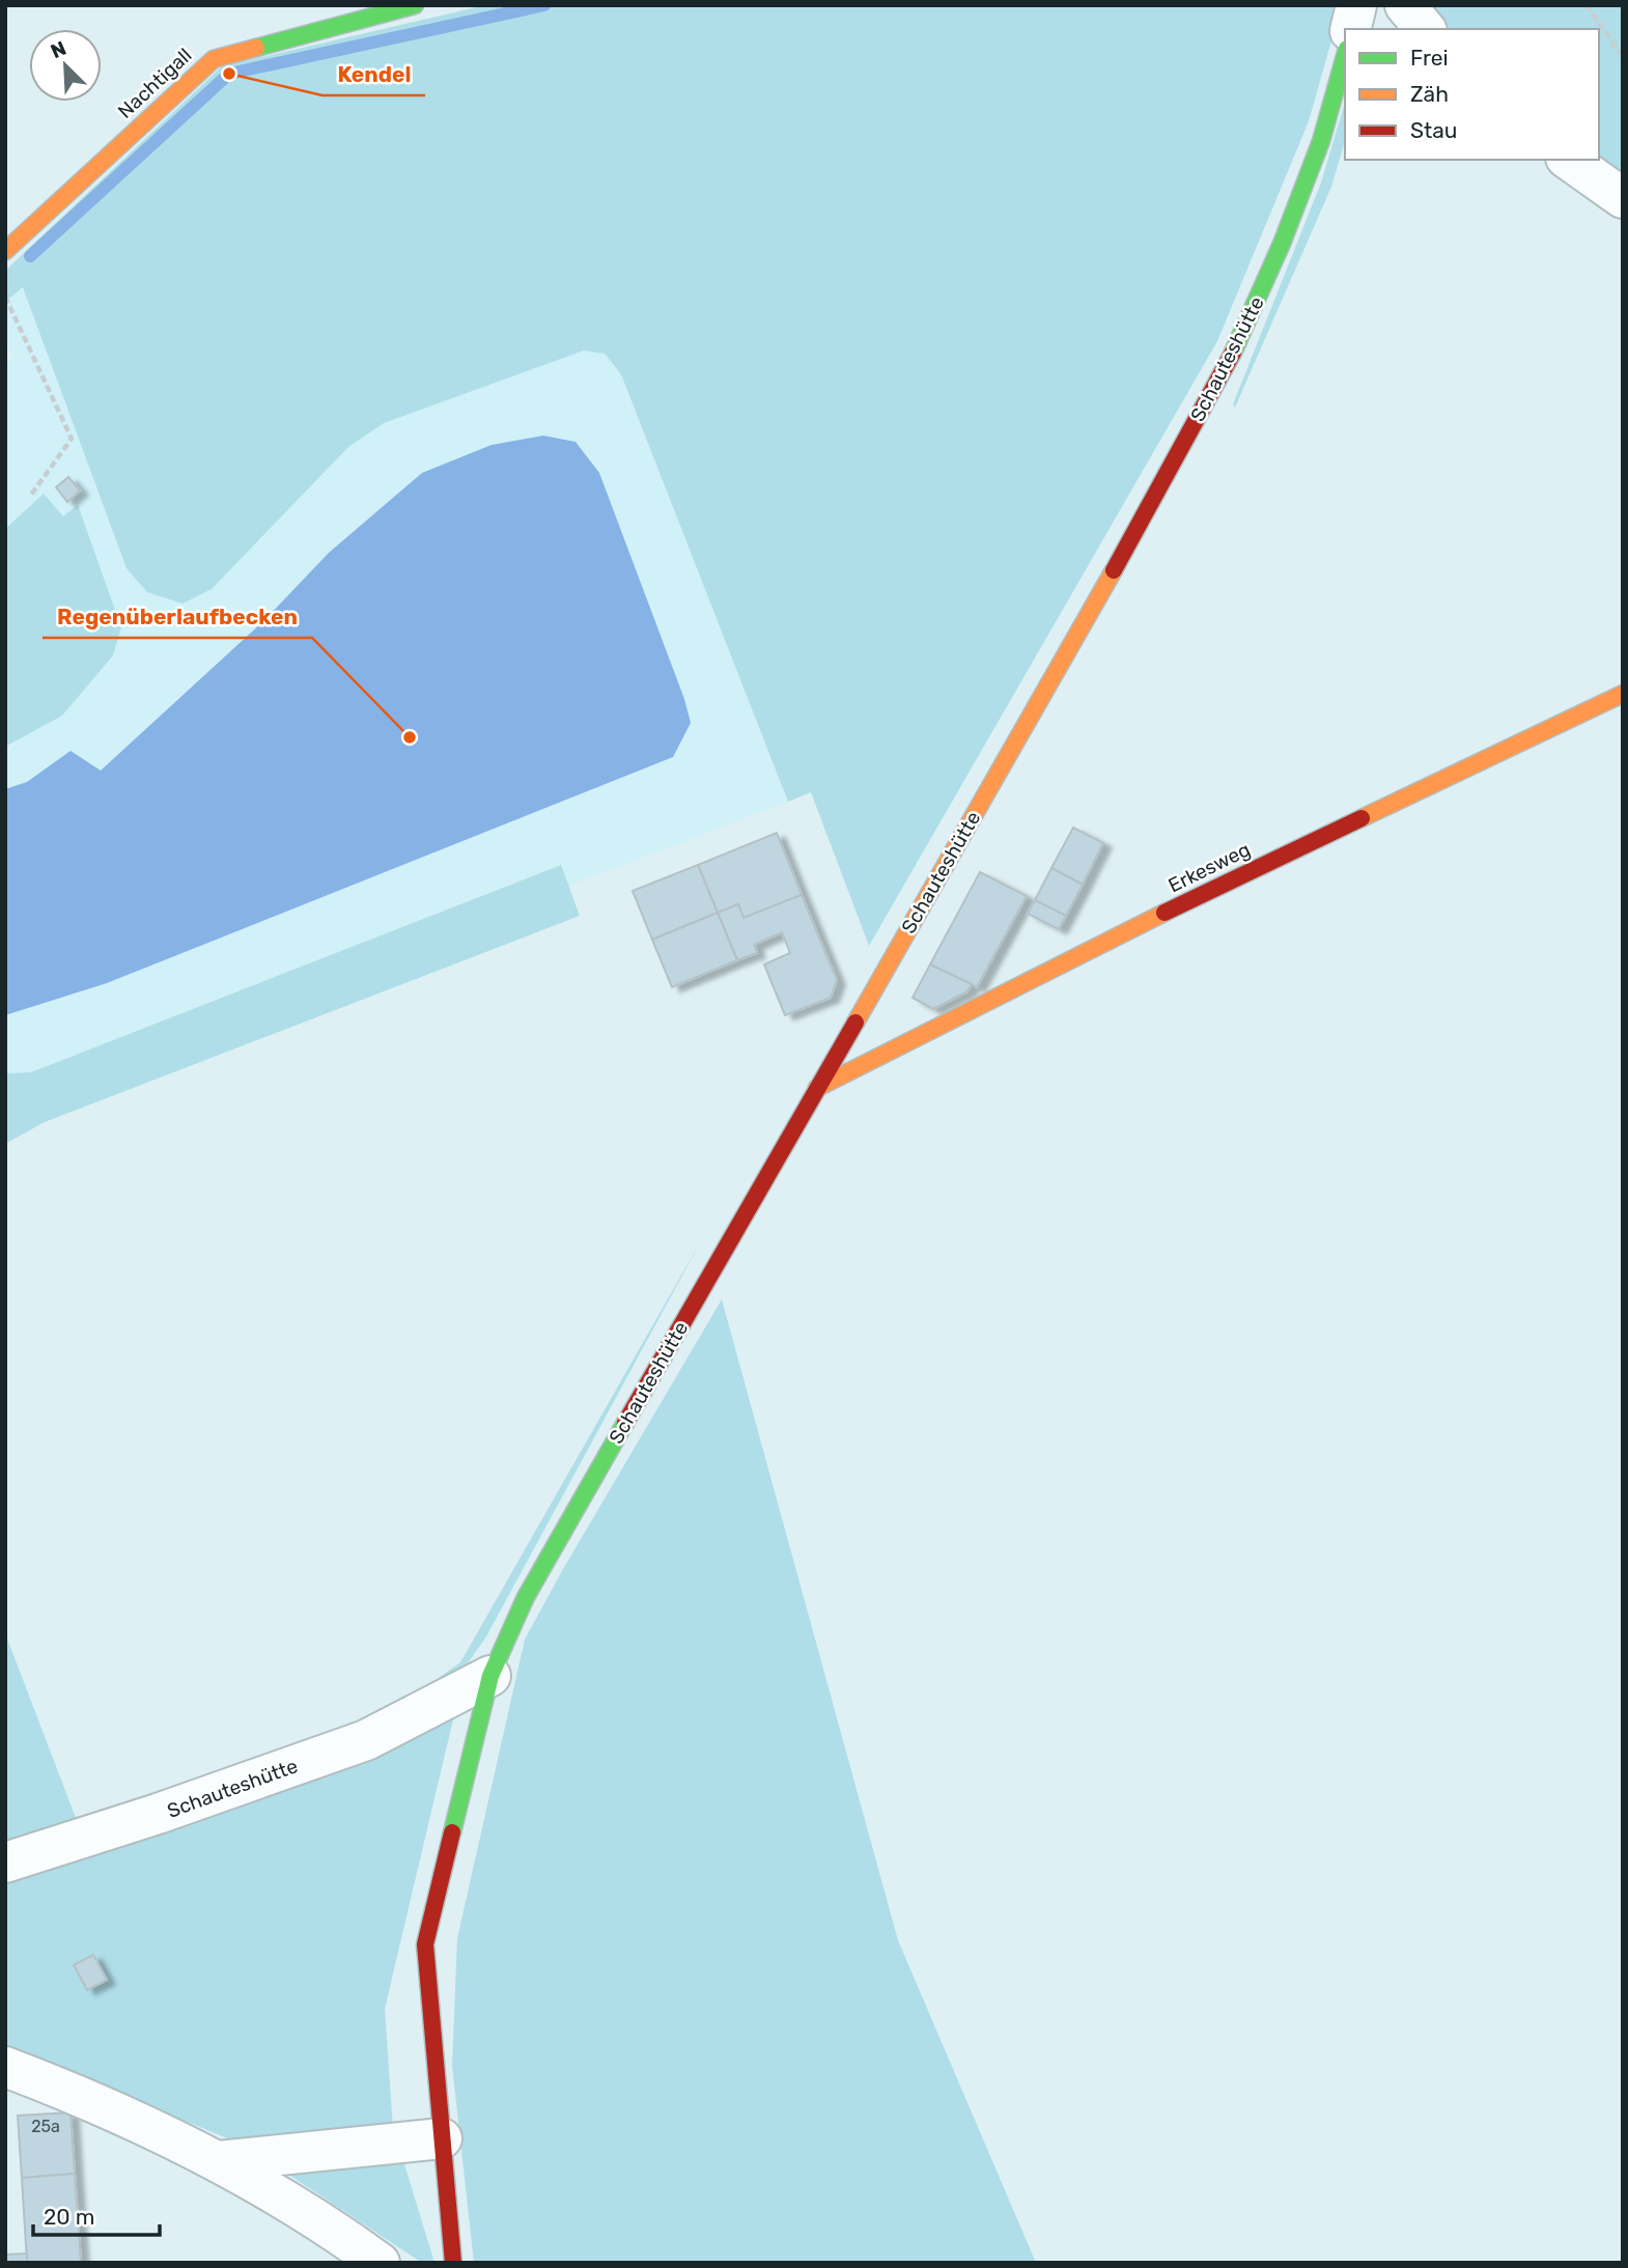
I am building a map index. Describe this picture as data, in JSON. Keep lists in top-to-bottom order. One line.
{"streets":{"street":["Nachtigall","Schauteshütte","Erkesweg"]},"crossings":[["Schauteshütte","Erkesweg"]],"places":["Kendel","Regenüberlaufbecken"],"house_numbers":["25a"],"legend":["Frei","Zäh","Stau"],"scale_bar":"20 m","north":"top left"}
